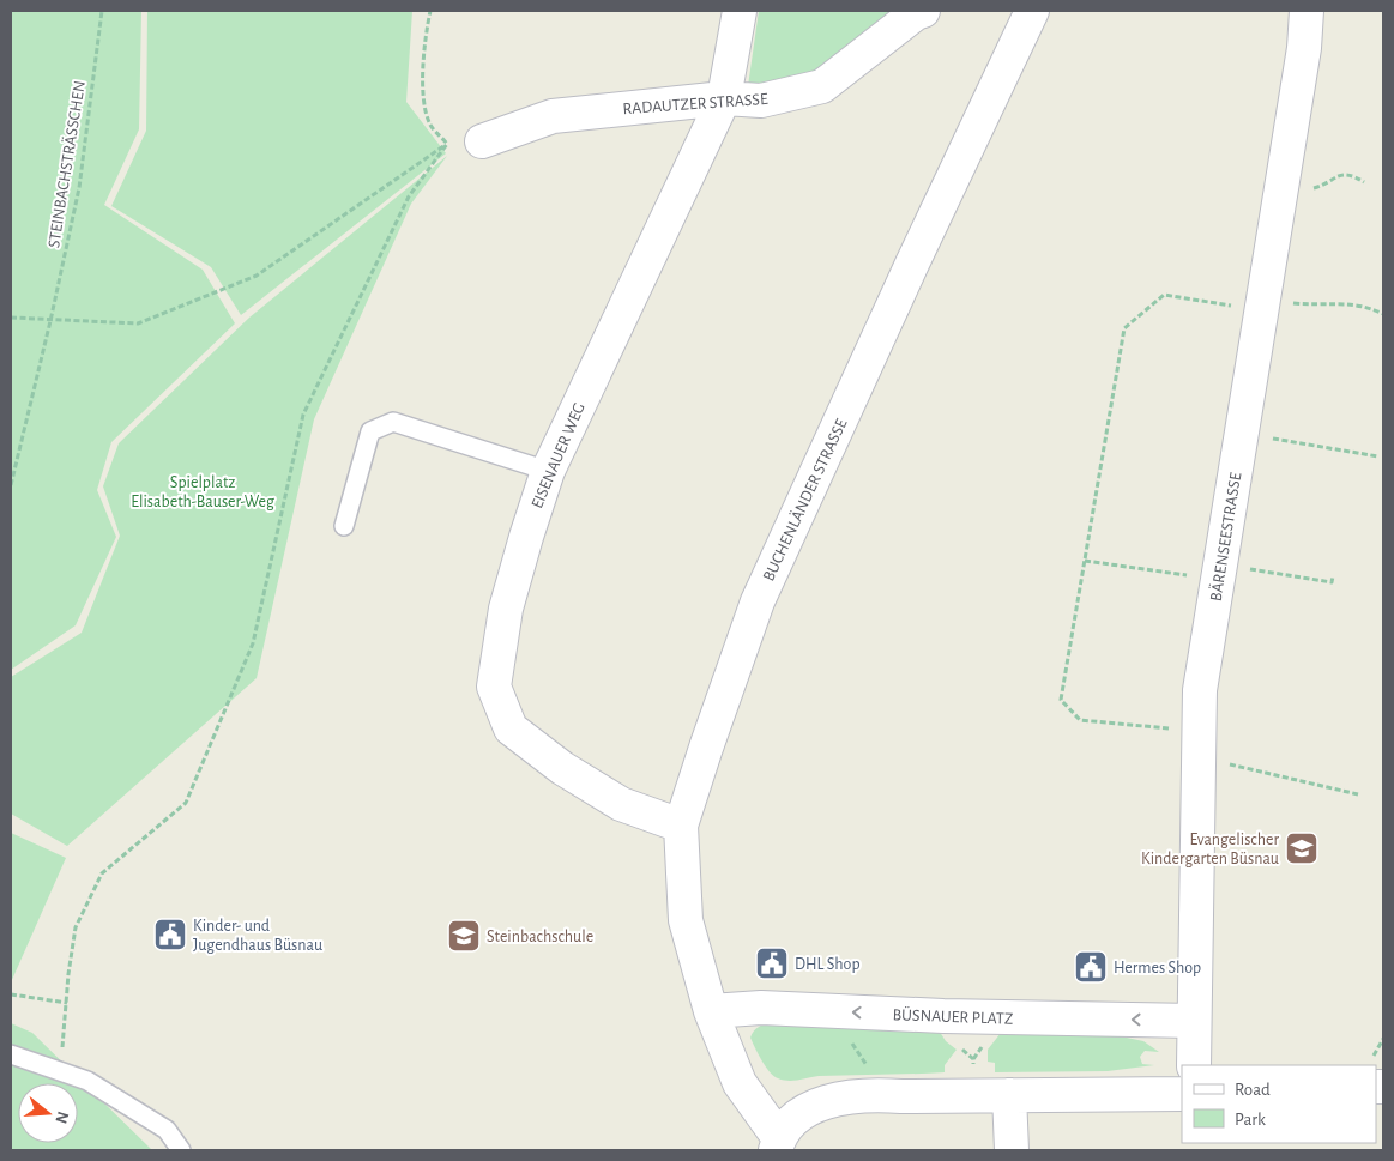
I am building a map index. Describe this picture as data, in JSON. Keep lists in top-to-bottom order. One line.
{"streets":{"street":["RADAUTZER STRASSE","EISENAUER WEG","BUCHENLÄNDER STRASSE","BÄRENSEESTRASSE","BÜSNAUER PLATZ"],"path":["STEINBACHSTRÄSSCHEN"]},"crossings":[["RADAUTZER STRASSE","EISENAUER WEG"],["EISENAUER WEG","BUCHENLÄNDER STRASSE"],["BUCHENLÄNDER STRASSE","BÜSNAUER PLATZ"],["BÄRENSEESTRASSE","BÜSNAUER PLATZ"]],"parks":["Spielplatz Elisabeth-Bauser-Weg"],"places":{"school or university":["Evangelischer Kindergarten Büsnau","Steinbachschule"],"public building":["Kinder- und Jugendhaus Büsnau","DHL Shop","Hermes Shop"]},"legend":["Road","Park"],"north":"right"}
